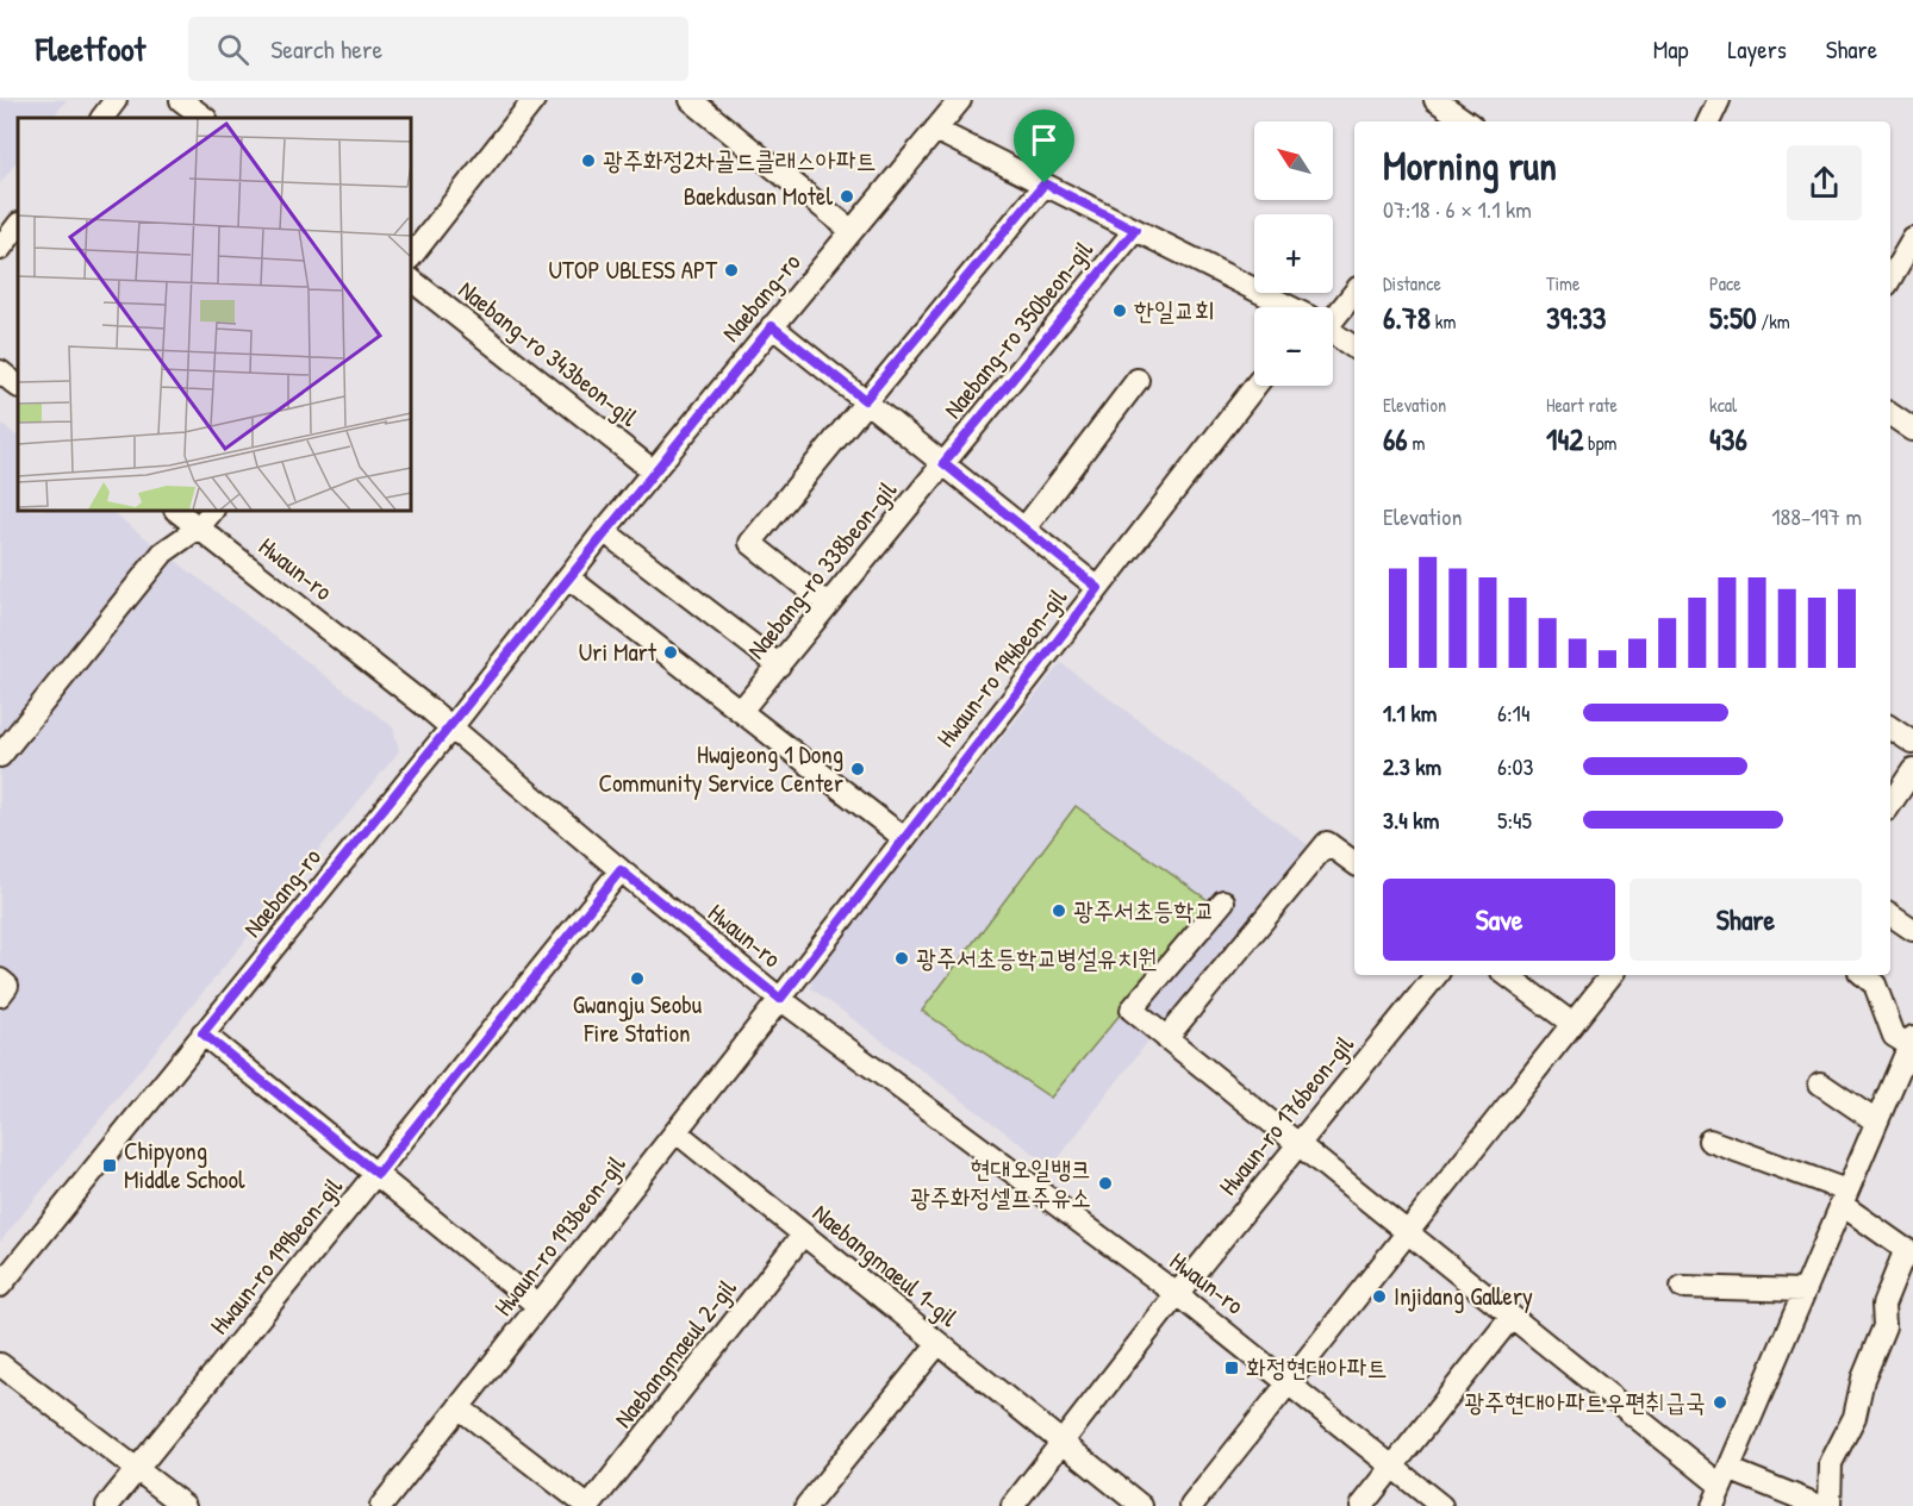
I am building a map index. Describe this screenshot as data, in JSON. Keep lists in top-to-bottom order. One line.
{"streets":{"street":["Naebang-ro","Naebang-ro 350beon-gil","Naebang-ro 343beon-gil","Hwaun-ro","Naebang-ro 338beon-gil","Hwaun-ro 194beon-gil","Hwaun-ro 176beon-gil","Hwaun-ro 193beon-gil","Hwaun-ro 199beon-gil","Naebangmaeul 1-gil","Naebangmaeul 2-gil"]},"crossings":[["Naebang-ro","Naebang-ro 343beon-gil"],["Naebang-ro","Hwaun-ro"],["Naebang-ro 350beon-gil","Naebang-ro 338beon-gil"],["Hwaun-ro","Hwaun-ro 194beon-gil"],["Hwaun-ro","Hwaun-ro 176beon-gil"],["Hwaun-ro","Hwaun-ro 193beon-gil"],["Hwaun-ro","Hwaun-ro 199beon-gil"],["Hwaun-ro 194beon-gil","Hwaun-ro 193beon-gil"],["Hwaun-ro 176beon-gil","Naebangmaeul 1-gil"],["Hwaun-ro 193beon-gil","Naebangmaeul 1-gil"],["Hwaun-ro 193beon-gil","Naebangmaeul 2-gil"],["Naebangmaeul 1-gil","Naebangmaeul 2-gil"]],"places":{"other":["광주화정2차골드클래스아파트","Baekdusan Motel","UTOP UBLESS APT","한일교회","Uri Mart","Hwajeong 1 Dong Community Service Center","광주서초등학교","광주서초등학교병설유치원","Gwangju Seobu Fire Station","현대오일뱅크 광주화정셀프주유소","Injidang Gallery","광주현대아파트우편취급국"],"transit":["Chipyong Middle School","화정현대아파트"]},"north":"top left","page":{"header":"Fleetfoot","search":"Search here","nav":["Map","Layers","Share"],"map_buttons":["+","−"],"heading":["Morning run","07:18 · 6 × 1.1 km"],"stats":[["Distance","6.78 km"],["Time","39:33"],["Pace","5:50 /km"],["Elevation","66 m"],["Heart rate","142 bpm"],["kcal","436"]],"chart":["Elevation","188–197 m"],"list":[{"name":"1.1 km","note":"6:14"},{"name":"2.3 km","note":"6:03"},{"name":"3.4 km","note":"5:45"}],"buttons":["Save","Share"]}}
